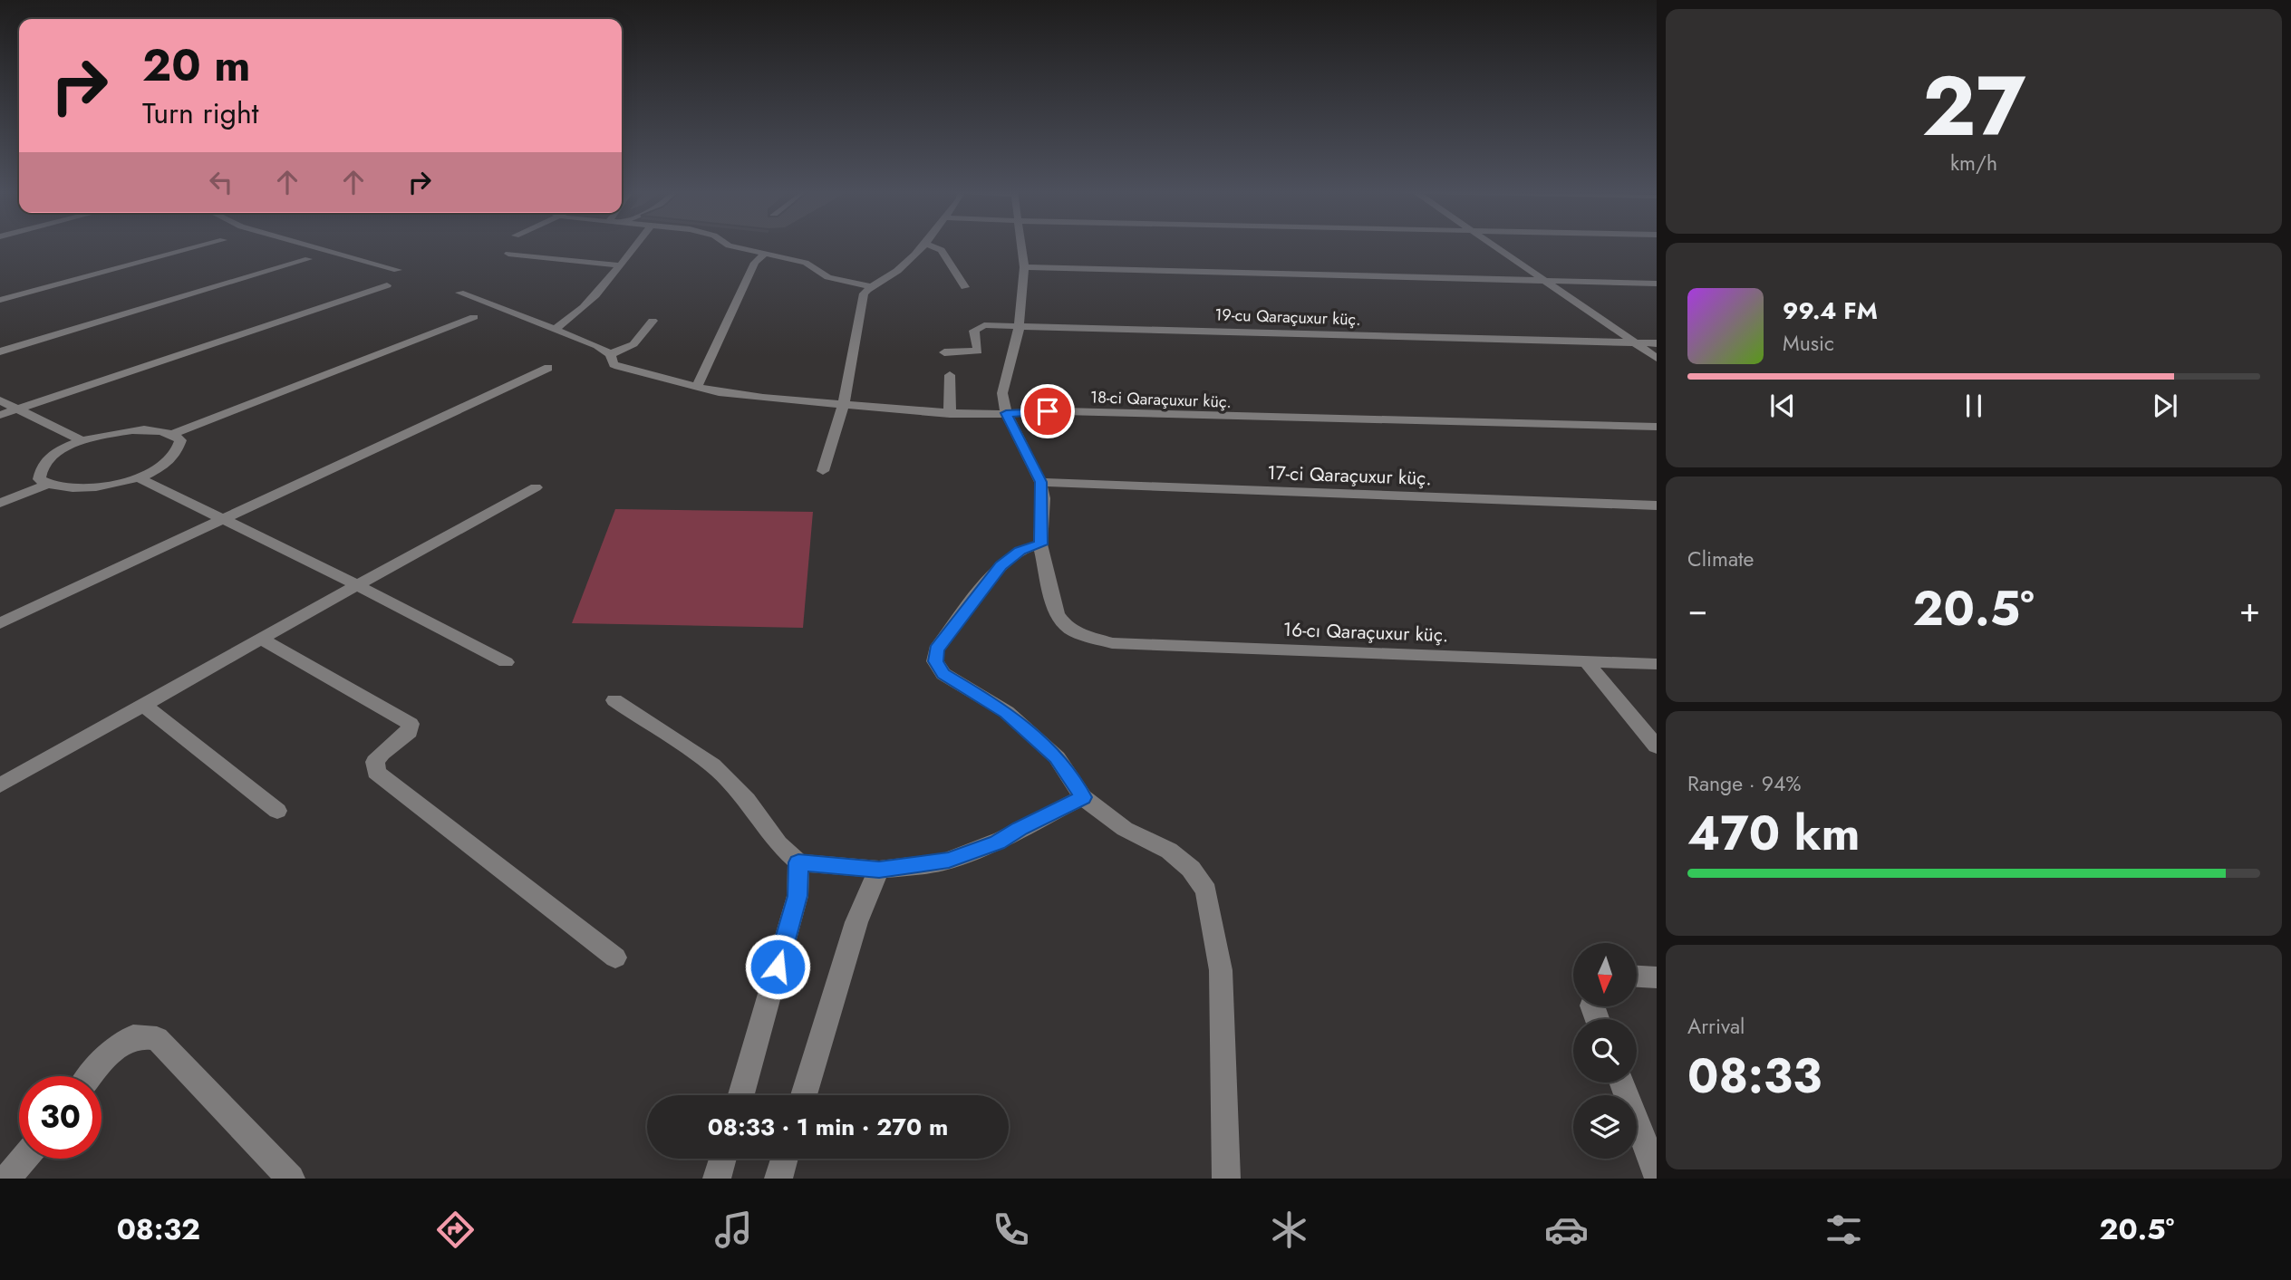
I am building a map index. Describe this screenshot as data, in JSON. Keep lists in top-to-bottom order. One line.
{"streets":{"street":["19-cu Qaraçuxur küç.","18-ci Qaraçuxur küç.","17-ci Qaraçuxur küç.","16-cı Qaraçuxur küç."]},"north":"bottom","page":{"tile":[["27","km/h"],"Climate",["Range · 94%","470 km"],["Arrival","08:33"]],"turn":["20 m","Turn right"],"song":["99.4 FM","Music"],"heat":["−","20.5°","+"],"limit":"30","trip":"08:33 · 1 min · 270 m","tabs":["08:32","20.5°"]}}
